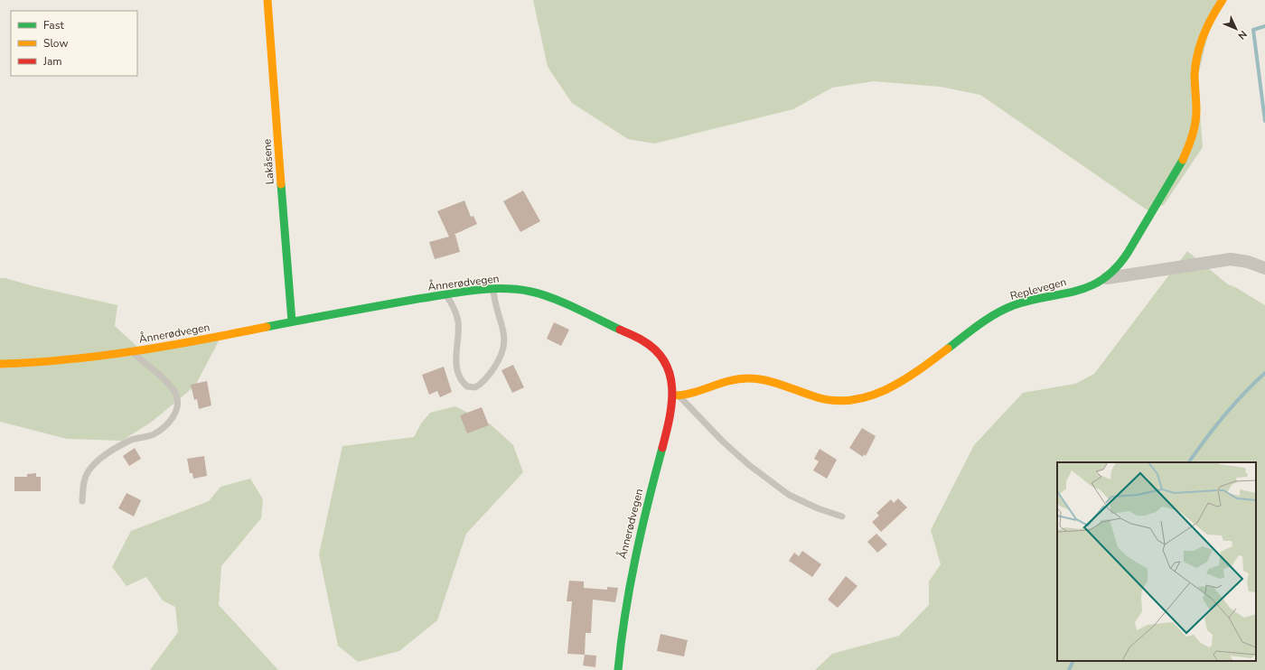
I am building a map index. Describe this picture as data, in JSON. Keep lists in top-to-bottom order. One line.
{"streets":{"street":["Lakåsene","Ånnerødvegen","Replevegen"]},"crossings":[["Lakåsene","Ånnerødvegen"],["Ånnerødvegen","Replevegen"]],"legend":["Fast","Slow","Jam"],"north":"bottom right"}
